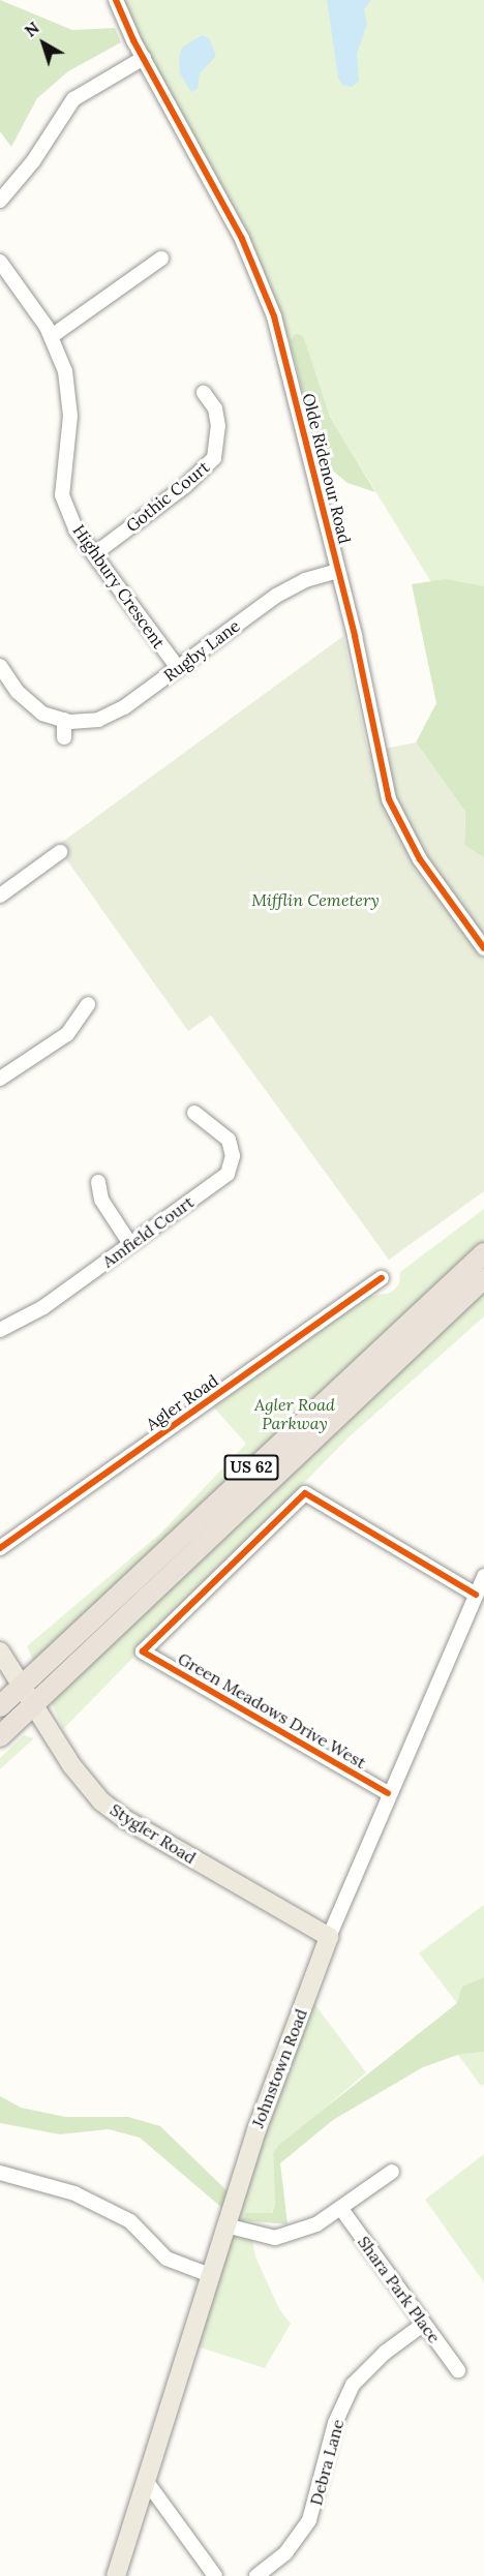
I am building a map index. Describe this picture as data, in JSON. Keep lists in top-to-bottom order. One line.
{"streets":{"highway":["US 62"],"main road":["Stygler Road","Johnstown Road"],"street":["Olde Ridenour Road","Gothic Court","Highbury Crescent","Rugby Lane","Amfield Court","Agler Road","Green Meadows Drive West","Shara Park Place","Debra Lane"]},"crossings":[["Olde Ridenour Road","Rugby Lane"],["Gothic Court","Highbury Crescent"],["Highbury Crescent","Rugby Lane"],["US 62","Stygler Road"],["Green Meadows Drive West","Johnstown Road"],["Stygler Road","Johnstown Road"],["Shara Park Place","Debra Lane"]],"parks":["Mifflin Cemetery","Agler Road Parkway"],"north":"top left"}
